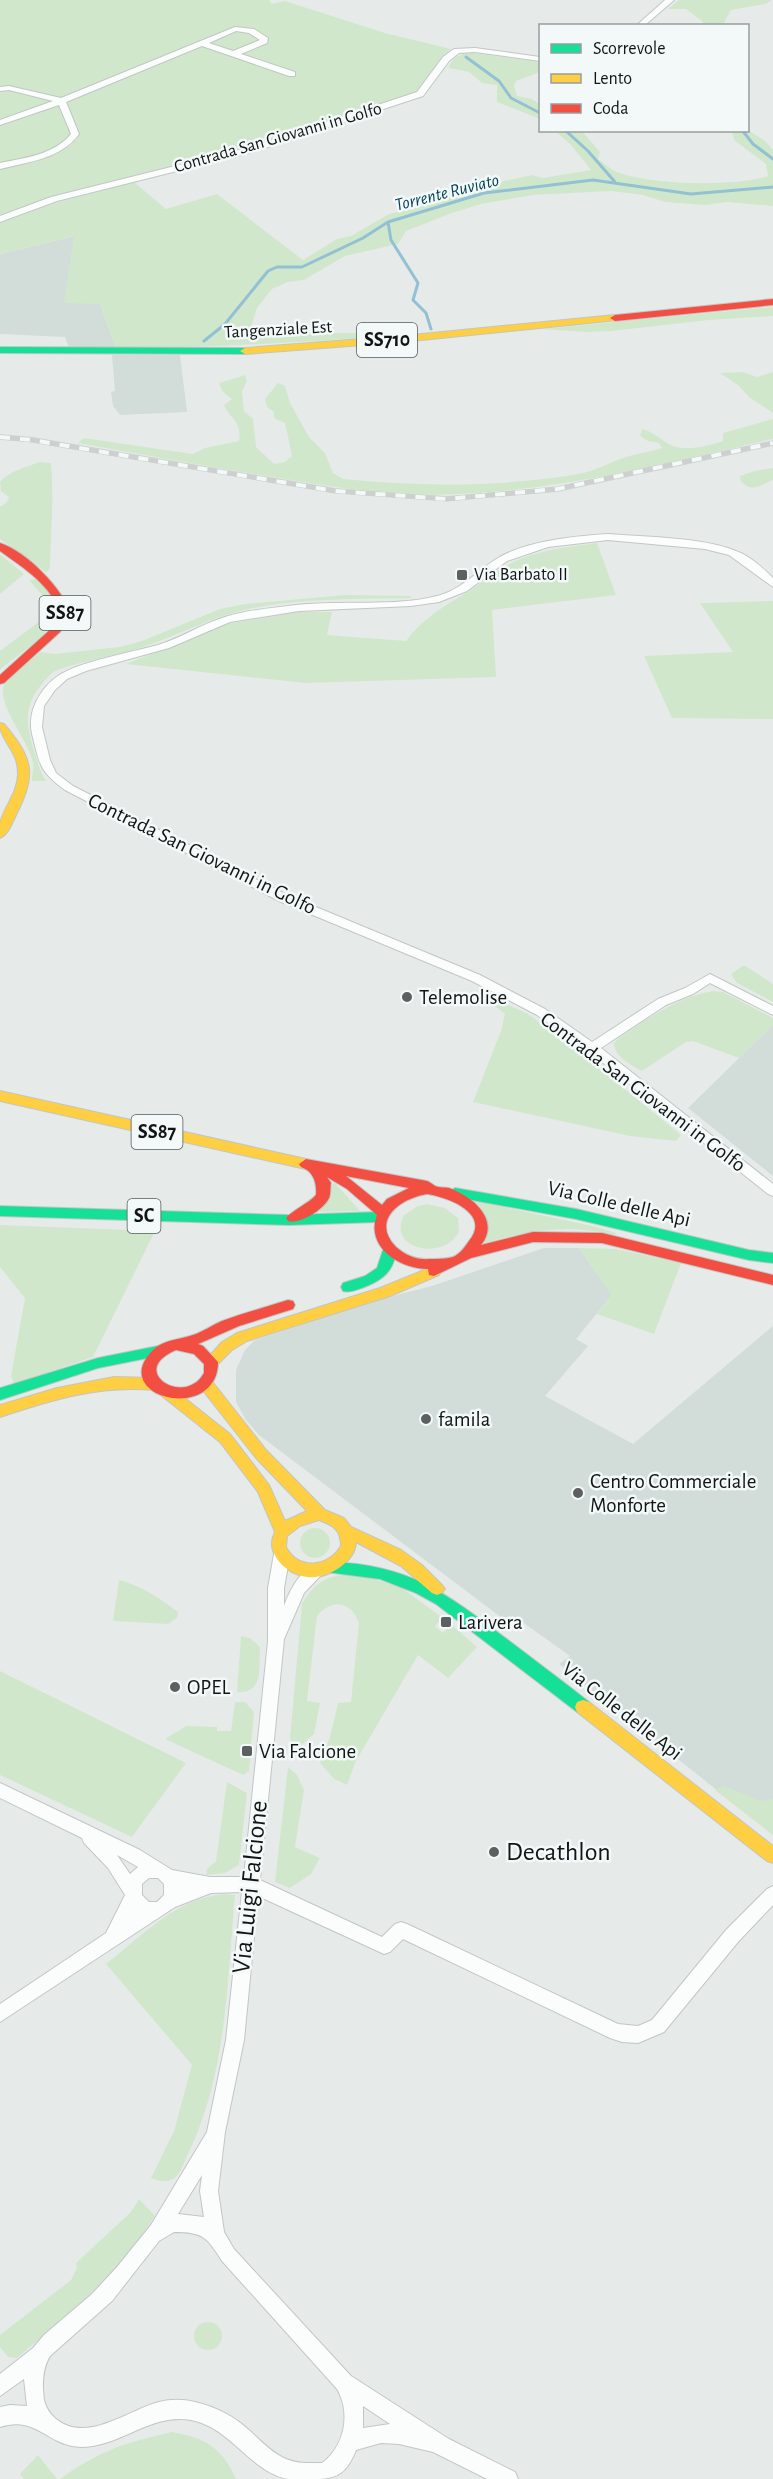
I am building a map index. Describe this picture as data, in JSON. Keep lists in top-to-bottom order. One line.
{"streets":{"main road":["Tangenziale Est","SS710","SS87","Via Colle delle Api","SC"],"street":["Contrada San Giovanni in Golfo","Via Luigi Falcione"]},"crossings":[["SS87","Via Colle delle Api"],["SS87","SC"],["Via Colle delle Api","SC"],["Via Colle delle Api","Via Luigi Falcione"]],"water":["Torrente Ruviato"],"places":{"transit":["Via Barbato II","Larivera","Via Falcione"],"other":["Telemolise","famila","Centro Commerciale Monforte","OPEL","Decathlon"]},"legend":["Scorrevole","Lento","Coda"]}
